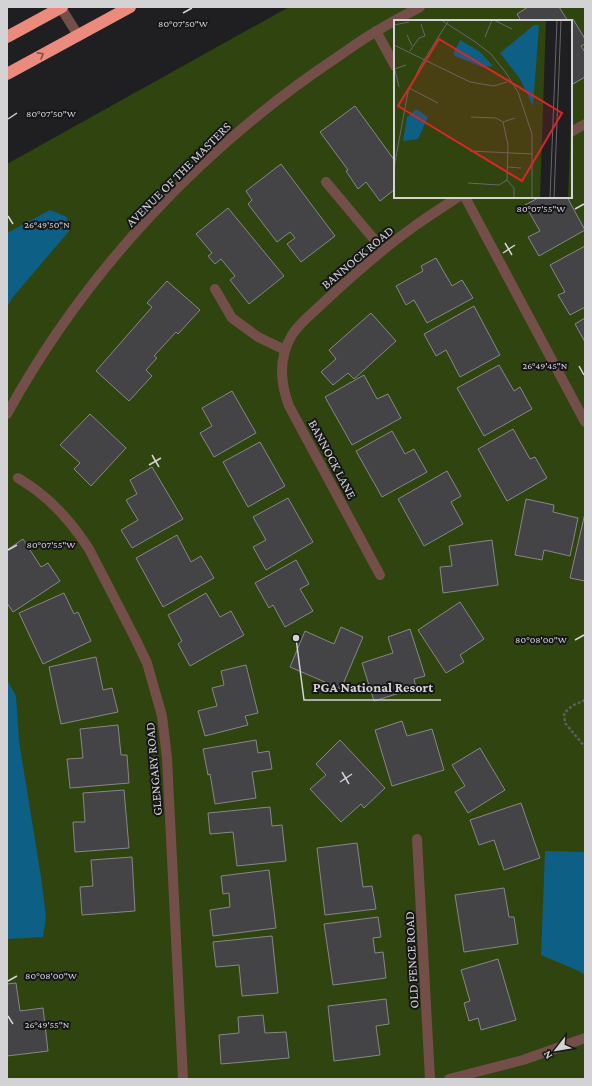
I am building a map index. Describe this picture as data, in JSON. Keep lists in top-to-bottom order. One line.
{"streets":{"street":["AVENUE OF THE MASTERS","BANNOCK ROAD","BANNOCK LANE","GLENGARY ROAD","OLD FENCE ROAD"]},"crossings":[["BANNOCK ROAD","BANNOCK LANE"]],"places":["PGA National Resort"],"north":"bottom left","coordinates":["80°07'50\"W","80°07'55\"W","26°49'50\"N","26°49'45\"N","80°08'00\"W","26°49'55\"N"]}
